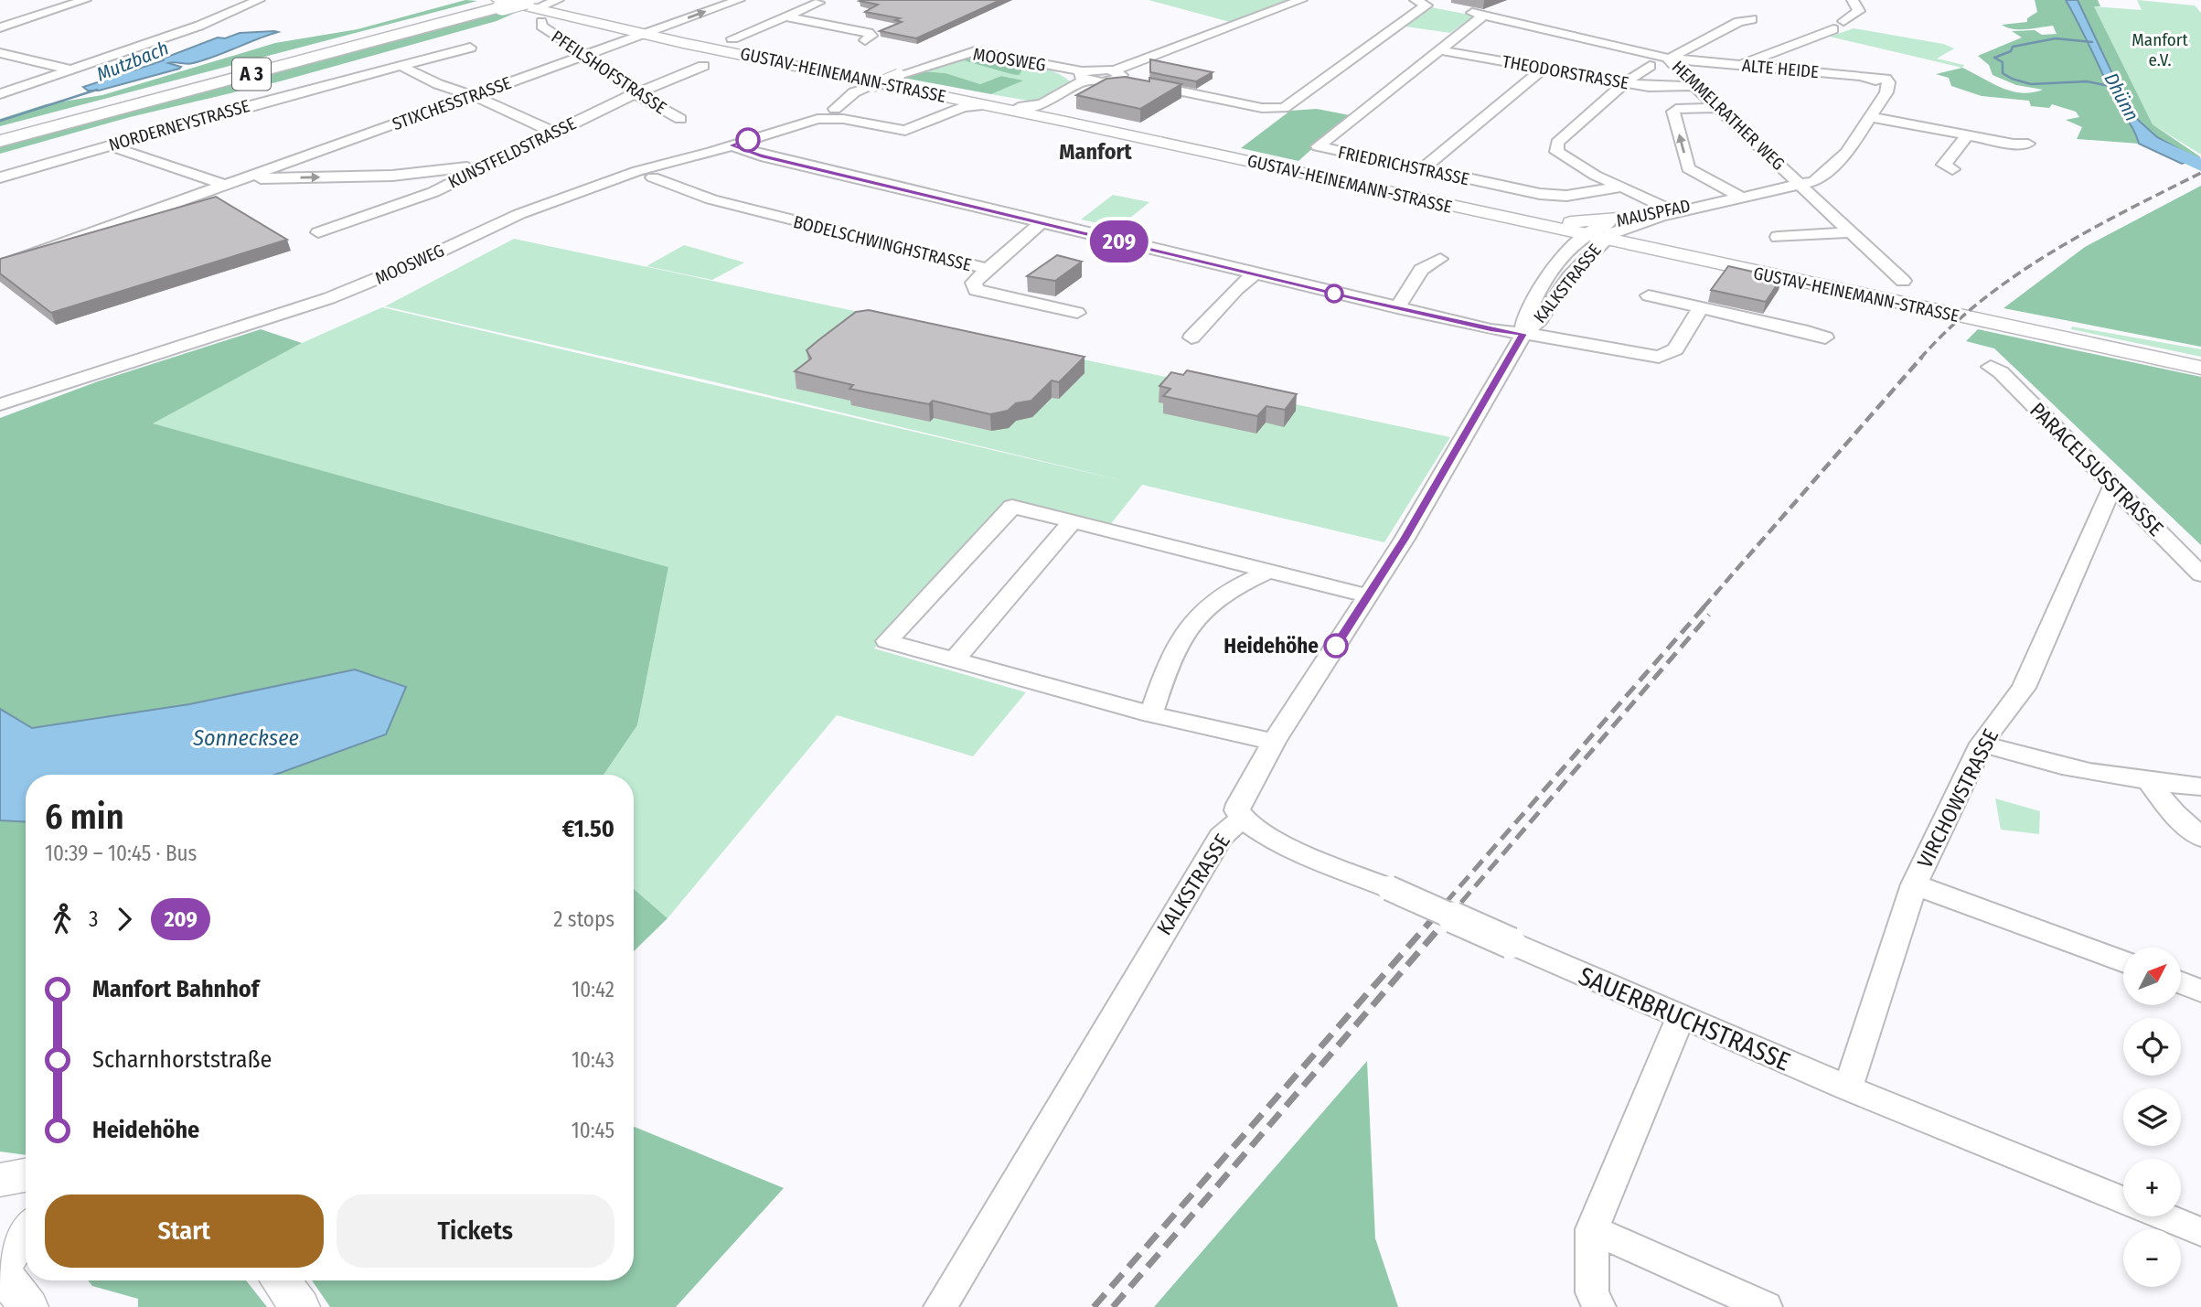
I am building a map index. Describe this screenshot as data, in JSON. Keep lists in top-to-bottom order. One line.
{"streets":{"highway":["A 3"],"main road":["GUSTAV-HEINEMANN-STRASSE"],"street":["MOOSWEG","ALTE HEIDE","PFEILSHOFSTRASSE","THEODORSTRASSE","STIXCHESSTRASSE","HEMMELRATHER WEG","NORDERNEYSTRASSE","KUNSTFELDSTRASSE","FRIEDRICHSTRASSE","MAUSPFAD","BODELSCHWINGHSTRASSE","KALKSTRASSE","PARACELSUSSTRASSE","VIRCHOWSTRASSE","SAUERBRUCHSTRASSE"]},"crossings":[["MOOSWEG","GUSTAV-HEINEMANN-STRASSE"],["ALTE HEIDE","HEMMELRATHER WEG"],["ALTE HEIDE","MAUSPFAD"],["PFEILSHOFSTRASSE","STIXCHESSTRASSE"],["PFEILSHOFSTRASSE","KUNSTFELDSTRASSE"],["THEODORSTRASSE","HEMMELRATHER WEG"],["THEODORSTRASSE","FRIEDRICHSTRASSE"],["A 3","GUSTAV-HEINEMANN-STRASSE"],["GUSTAV-HEINEMANN-STRASSE","STIXCHESSTRASSE"],["GUSTAV-HEINEMANN-STRASSE","MAUSPFAD"],["GUSTAV-HEINEMANN-STRASSE","KALKSTRASSE"],["STIXCHESSTRASSE","KUNSTFELDSTRASSE"],["HEMMELRATHER WEG","FRIEDRICHSTRASSE"],["HEMMELRATHER WEG","MAUSPFAD"],["MAUSPFAD","KALKSTRASSE"],["KALKSTRASSE","SAUERBRUCHSTRASSE"],["PARACELSUSSTRASSE","VIRCHOWSTRASSE"],["VIRCHOWSTRASSE","SAUERBRUCHSTRASSE"]],"districts":["Manfort"],"water":["Mutzbach","Dhünn","Sonnecksee"],"parks":["Manfort e.V."],"places":["Heidehöhe"],"lines":["bus line 209"],"north":"top right","page":{"on_map":"209","heading":["6 min","10:39 – 10:45 · Bus","€1.50"],"legs":["3","209","2 stops"],"map_buttons":["+","−"],"list":[{"name":"Manfort Bahnhof","value":"10:42"},{"name":"Scharnhorststraße","value":"10:43"},{"name":"Heidehöhe","value":"10:45"}],"buttons":["Start","Tickets"]}}
